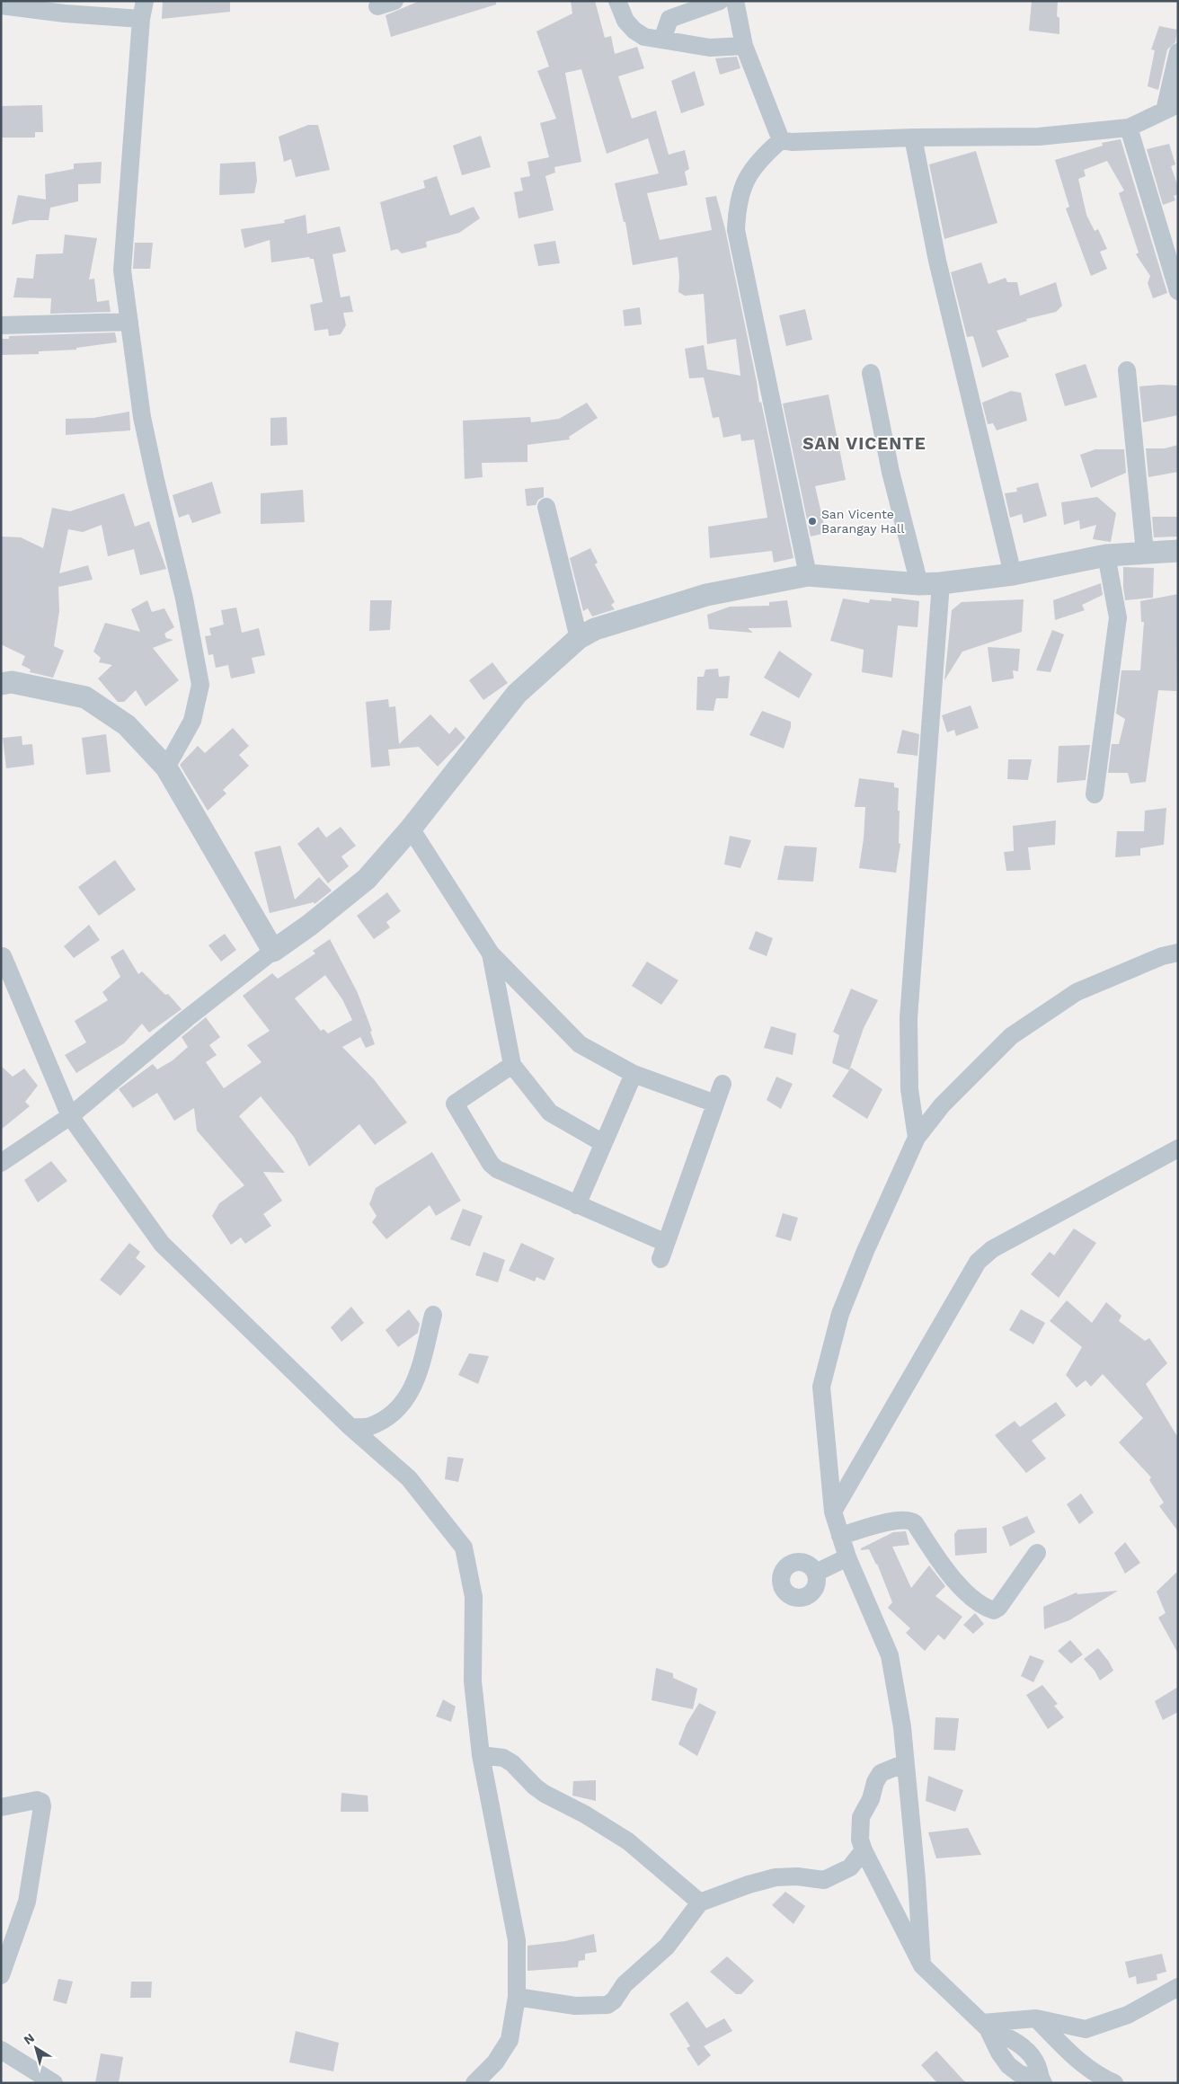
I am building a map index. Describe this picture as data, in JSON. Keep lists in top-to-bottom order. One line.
{"districts":["SAN VICENTE"],"places":["San Vicente Barangay Hall"],"north":"top left"}
